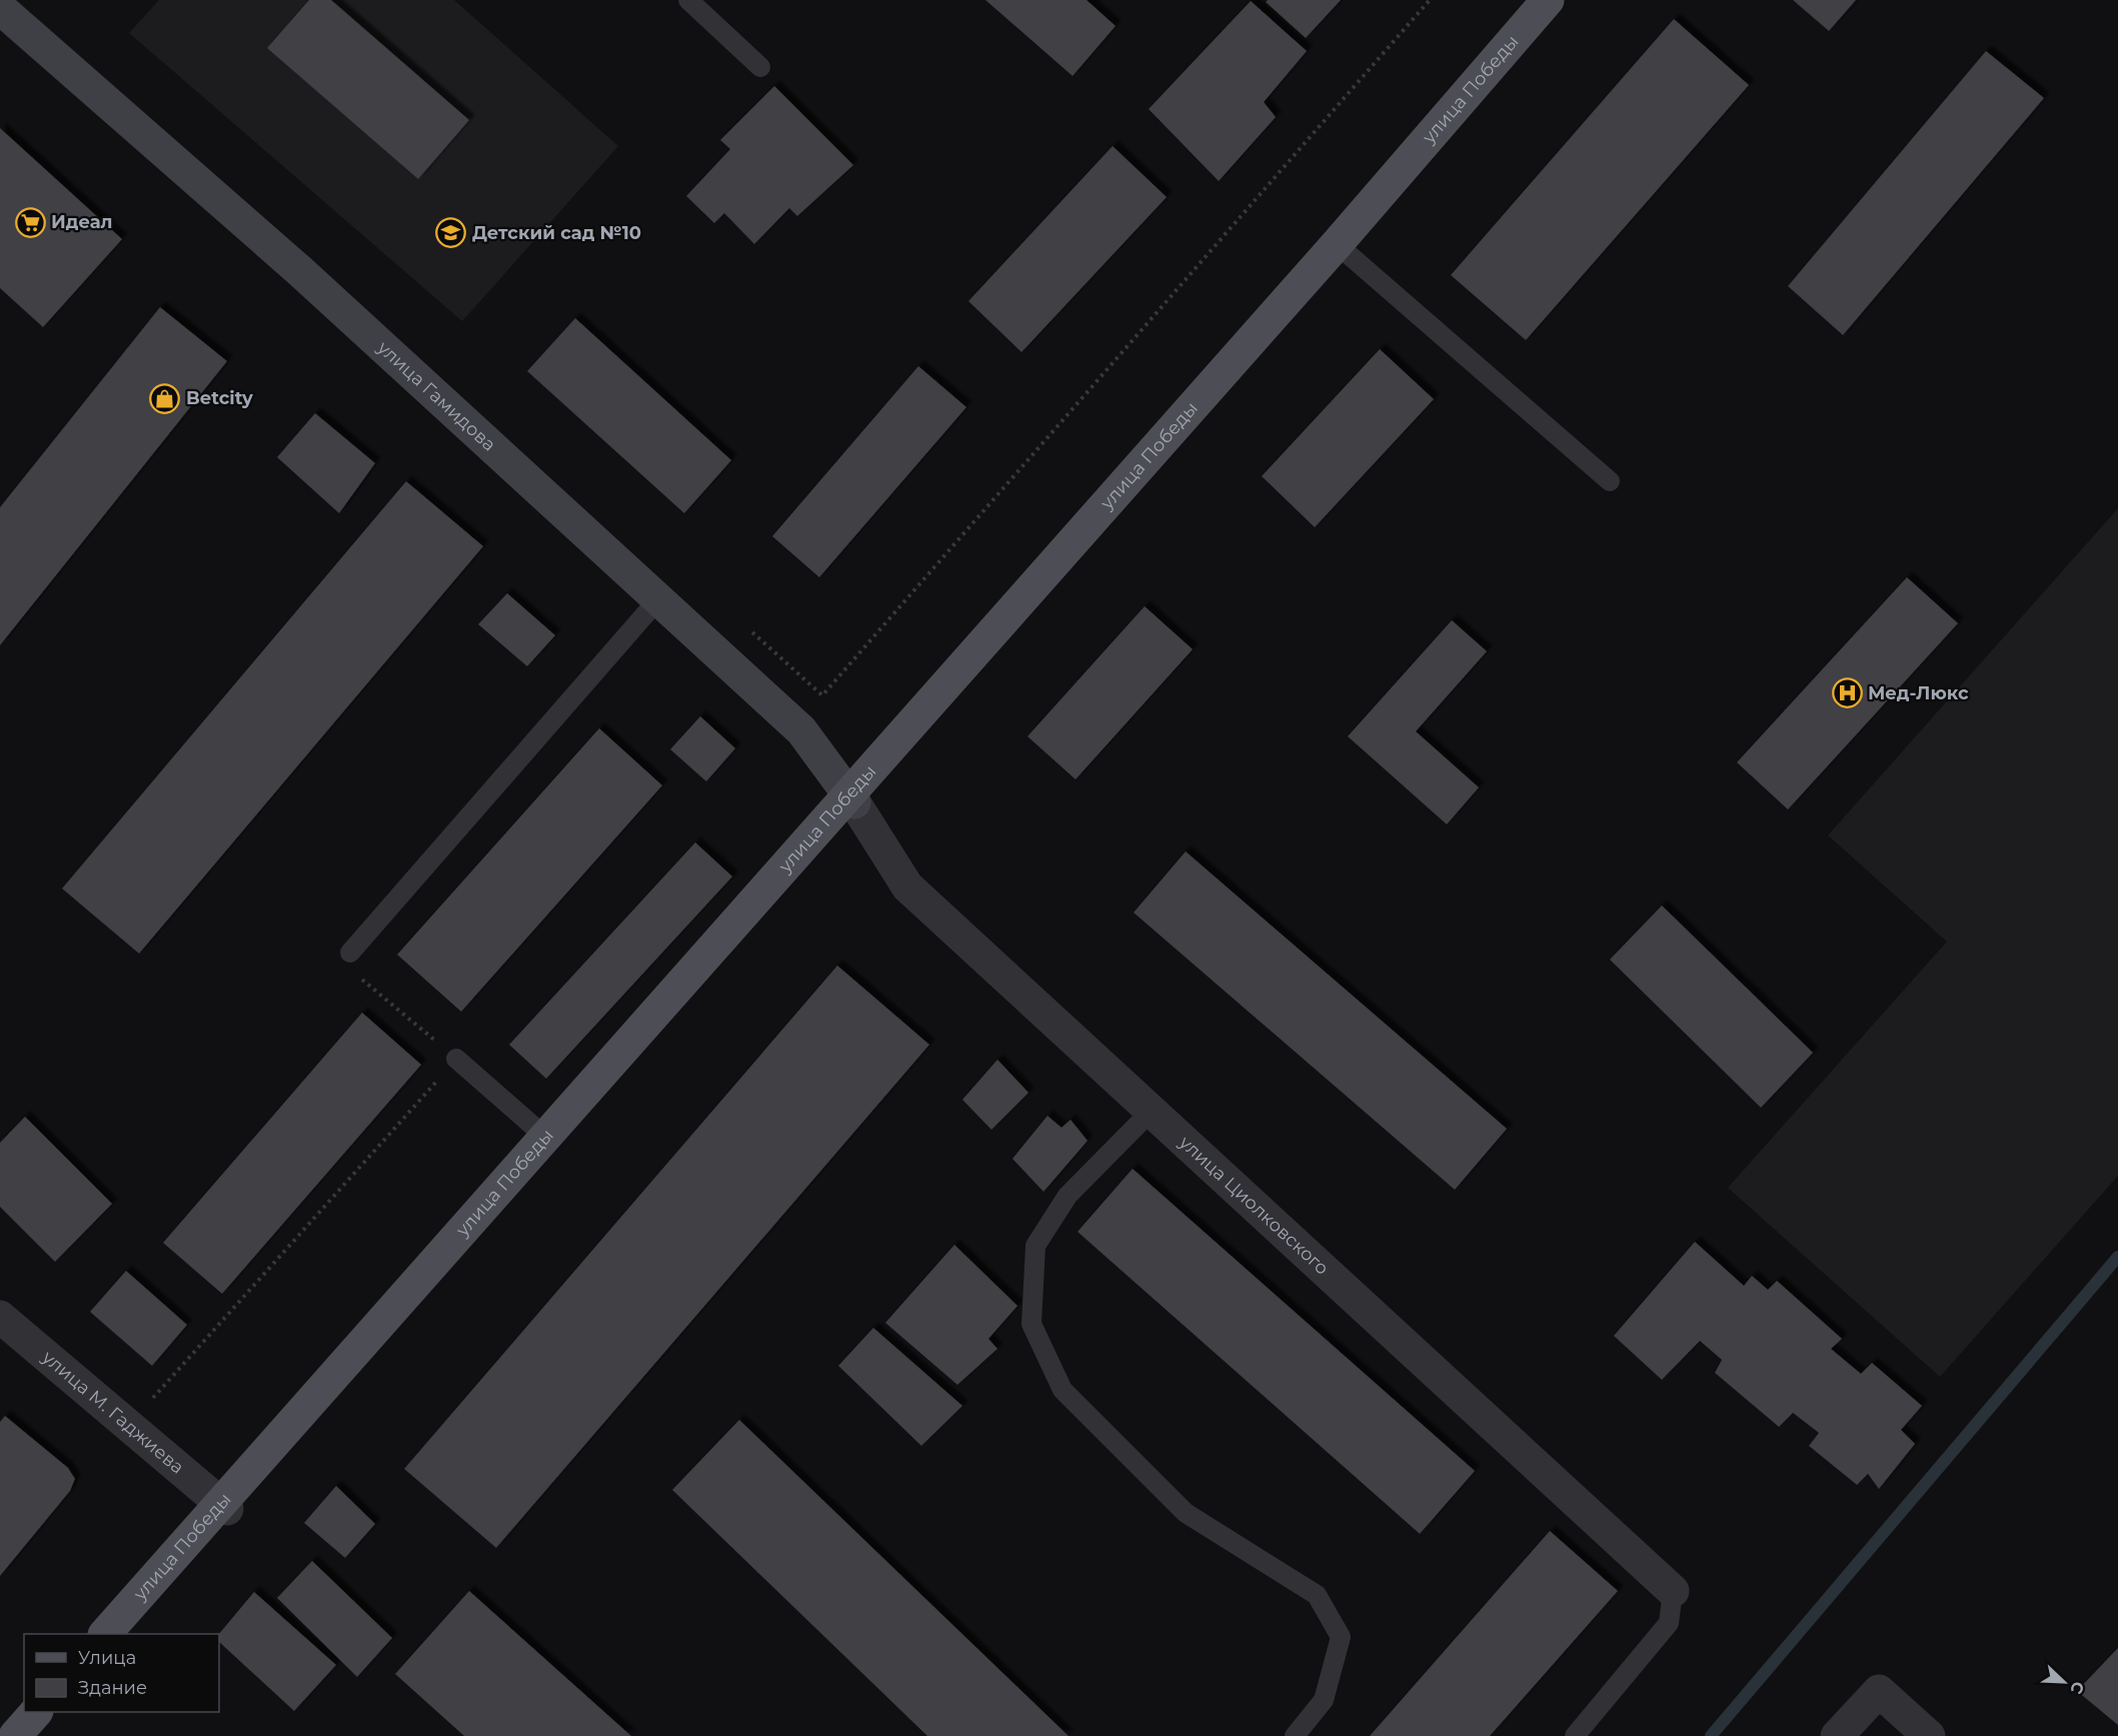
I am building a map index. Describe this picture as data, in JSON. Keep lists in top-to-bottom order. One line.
{"streets":{"main road":["улица Победы"],"street":["улица Гамидова","улица Циолковского","улица М. Гаджиева"]},"crossings":[["улица Победы","улица Гамидова"],["улица Победы","улица Циолковского"],["улица Победы","улица М. Гаджиева"],["улица Гамидова","улица Циолковского"]],"places":{"supermarket":["Идеал"],"school or university":["Детский сад №10"],"shop":["Betcity"],"hospital":["Мед-Люкс"]},"legend":["Улица","Здание"],"north":"bottom right"}
